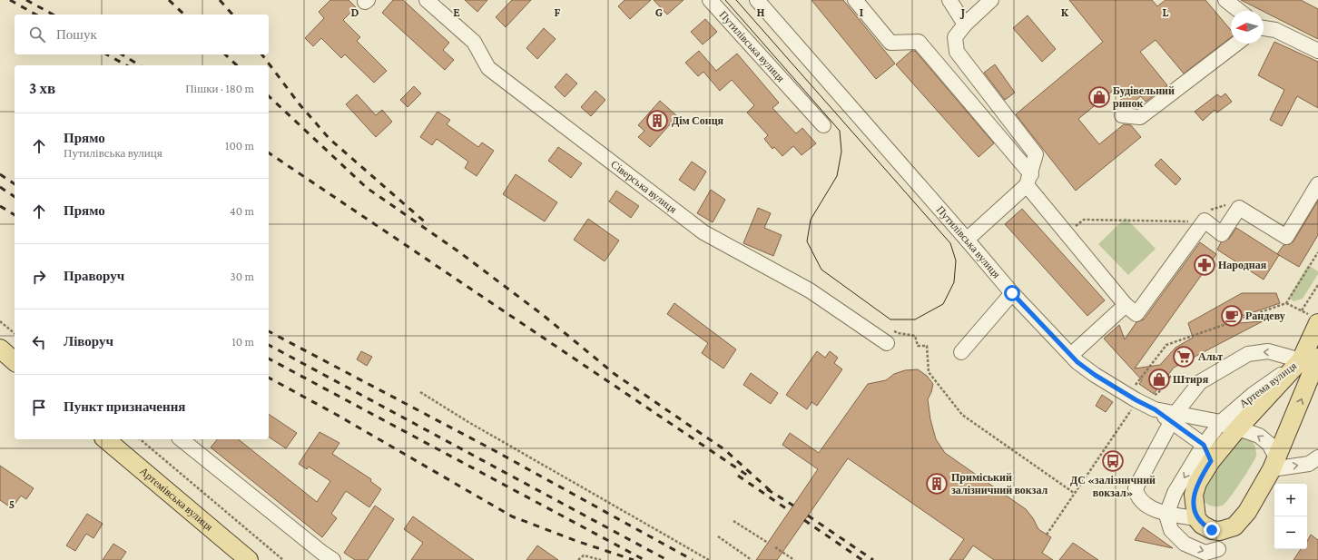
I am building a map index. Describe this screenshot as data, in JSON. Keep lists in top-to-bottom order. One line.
{"streets":{"main road":["Артема вулиця","Артемівська вулиця"],"street":["Путилівська вулиця","Сіверська вулиця"]},"crossings":[["Путилівська вулиця","Артема вулиця"]],"one_way":["Артема вулиця"],"places":{"shop":["Будівельний ринок","Штиря"],"building":["Дім Сонця","Приміський залізничний вокзал"],"pharmacy":["Народная"],"cafe":["Рандеву"],"supermarket":["Альт"],"bus stop":["ДС «залізничний вокзал»"]},"north":"left","page":{"search":"Пошук","heading":["3 хв","Пішки · 180 m"],"list":[["Прямо","Путилівська вулиця","100 m"],["Прямо","40 m"],["Праворуч","30 m"],["Ліворуч","10 m"],"Пункт призначення"],"map_buttons":["+","−"]},"grid":{"columns":["D","E","F","G","H","I","J","K","L"],"rows":["5"]}}
